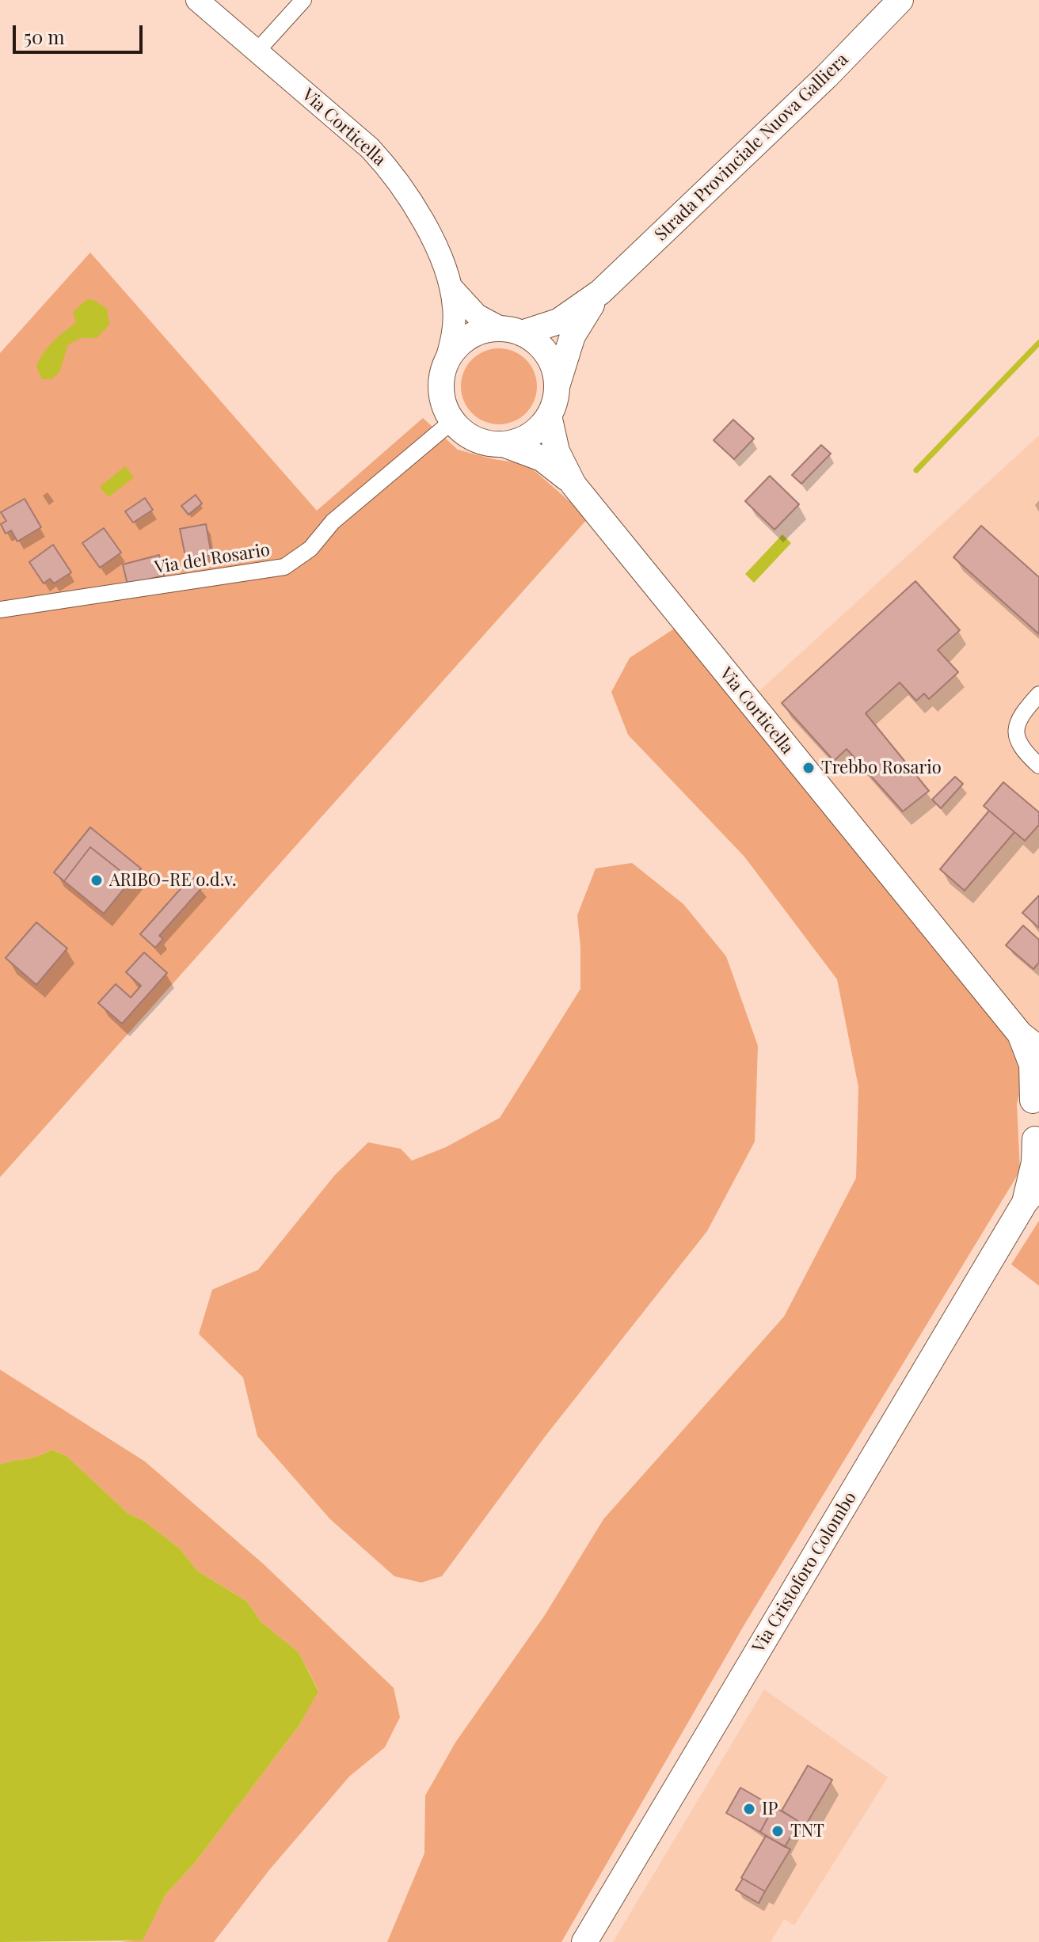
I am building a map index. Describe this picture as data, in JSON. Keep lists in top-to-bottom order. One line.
{"streets":{"main road":["Via Corticella","Strada Provinciale Nuova Galliera","Via Cristoforo Colombo"],"street":["Via del Rosario"]},"crossings":[["Via Corticella","Via del Rosario"],["Via Corticella","Via Cristoforo Colombo"]],"places":["Trebbo Rosario","ARIBO-RE o.d.v.","IP","TNT"],"scale_bar":"50 m"}
